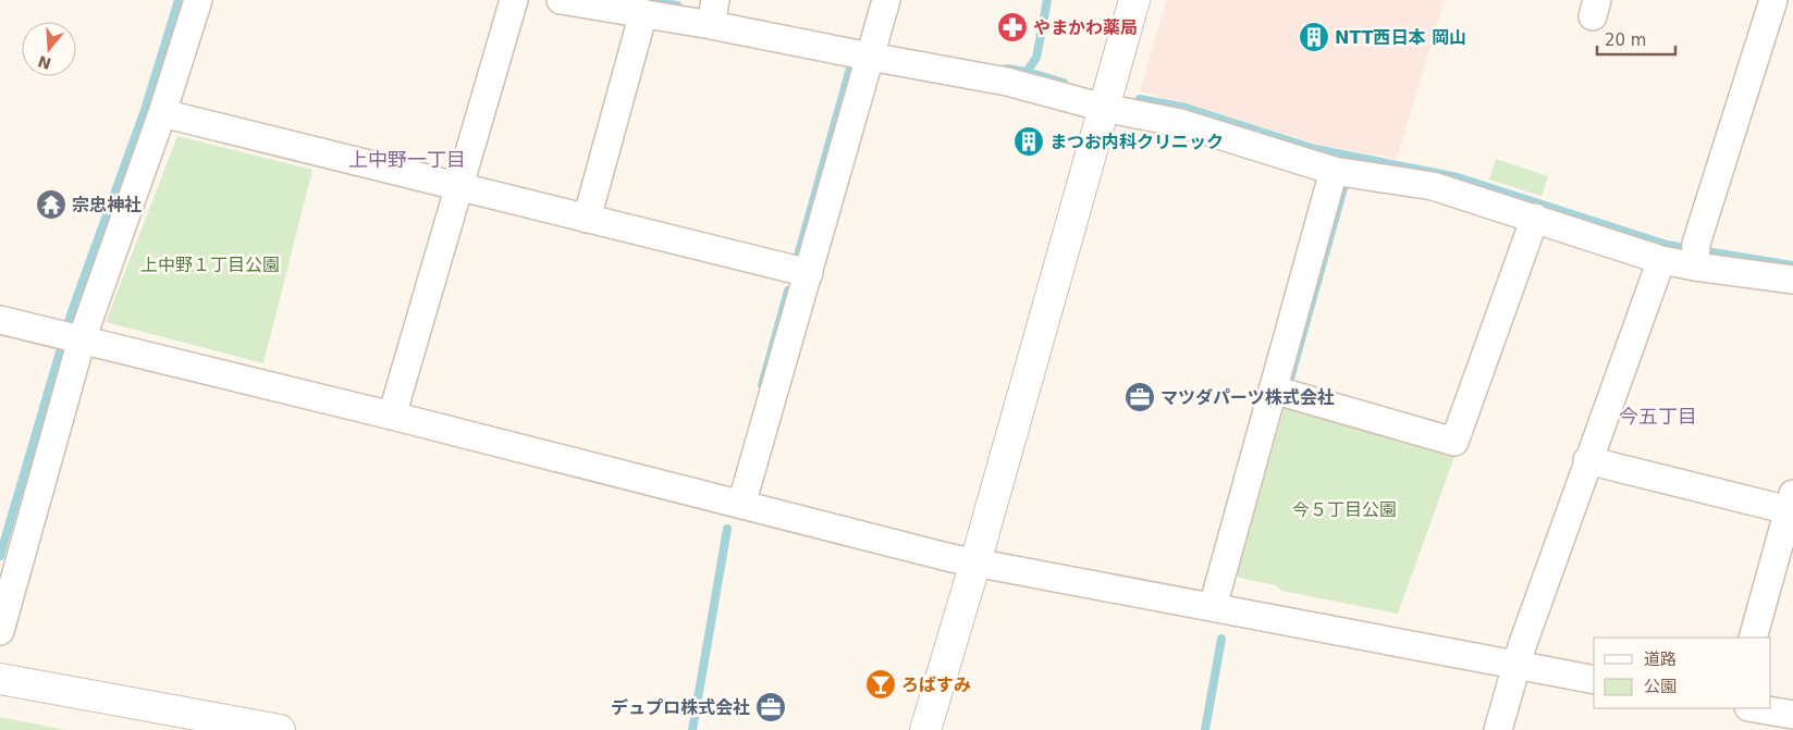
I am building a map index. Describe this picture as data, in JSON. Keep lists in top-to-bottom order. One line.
{"districts":["上中野一丁目","今五丁目"],"parks":["上中野１丁目公園","今５丁目公園"],"places":{"pharmacy":["やまかわ薬局"],"building":["NTT西日本 岡山","まつお内科クリニック"],"temple":["宗忠神社"],"office":["マツダパーツ株式会社","デュプロ株式会社"],"bar":["ろばすみ"]},"legend":["道路","公園"],"scale_bar":"20 m","north":"bottom"}
